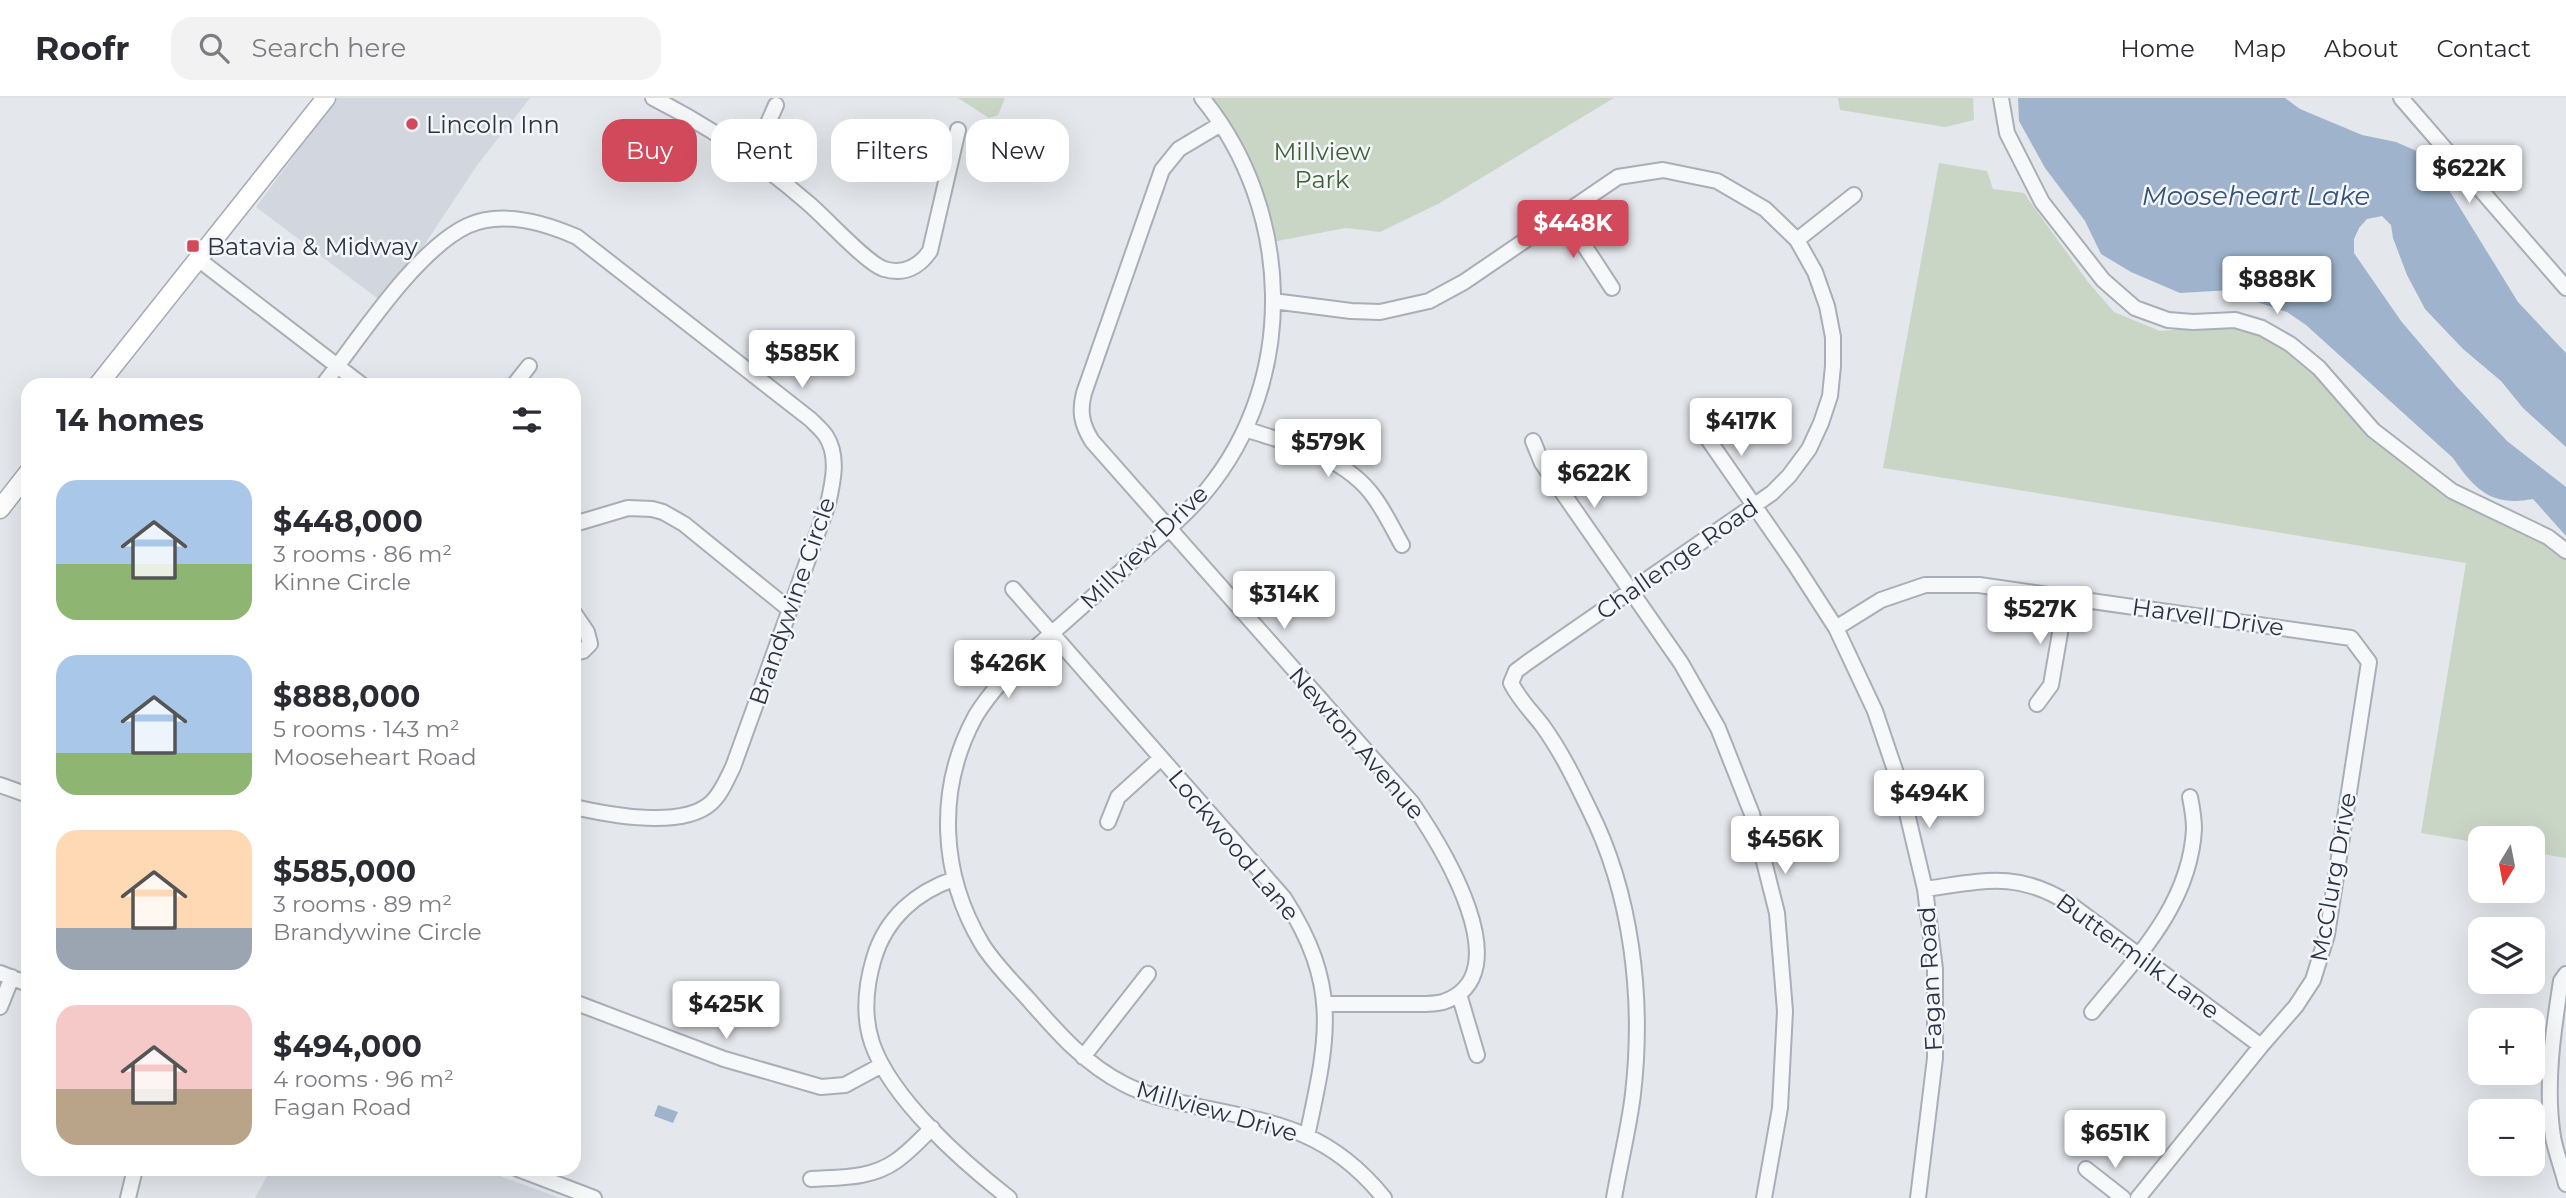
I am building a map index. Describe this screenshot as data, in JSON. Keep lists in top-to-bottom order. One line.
{"streets":{"street":["Millview Drive","Challenge Road","Brandywine Circle","Harvell Drive","Newton Avenue","Lockwood Lane","McClurg Drive","Buttermilk Lane","Fagan Road"]},"crossings":[["Millview Drive","Challenge Road"],["Millview Drive","Newton Avenue"],["Millview Drive","Lockwood Lane"],["Challenge Road","Fagan Road"],["Harvell Drive","McClurg Drive"],["Harvell Drive","Fagan Road"],["McClurg Drive","Buttermilk Lane"],["Buttermilk Lane","Fagan Road"]],"water":["Mooseheart Lake"],"parks":["Millview Park"],"places":{"other":["Lincoln Inn"],"transit":["Batavia & Midway"]},"north":"bottom","page":{"header":"Roofr","search":"Search here","nav":["Home","Map","About","Contact"],"chip":["Buy","Rent","Filters","New"],"price":["$622K","$448K","$888K","$585K","$417K","$579K","$622K","$314K","$527K","$426K","$494K","$456K","$425K","$651K"],"heading":"14 homes","list":[{"name":"$448,000","note":"3 rooms · 86 m² · Kinne Circle"},{"name":"$888,000","note":"5 rooms · 143 m² · Mooseheart Road"},{"name":"$585,000","note":"3 rooms · 89 m² · Brandywine Circle"},{"name":"$494,000","note":"4 rooms · 96 m² · Fagan Road"}],"map_buttons":["+","−"]}}
